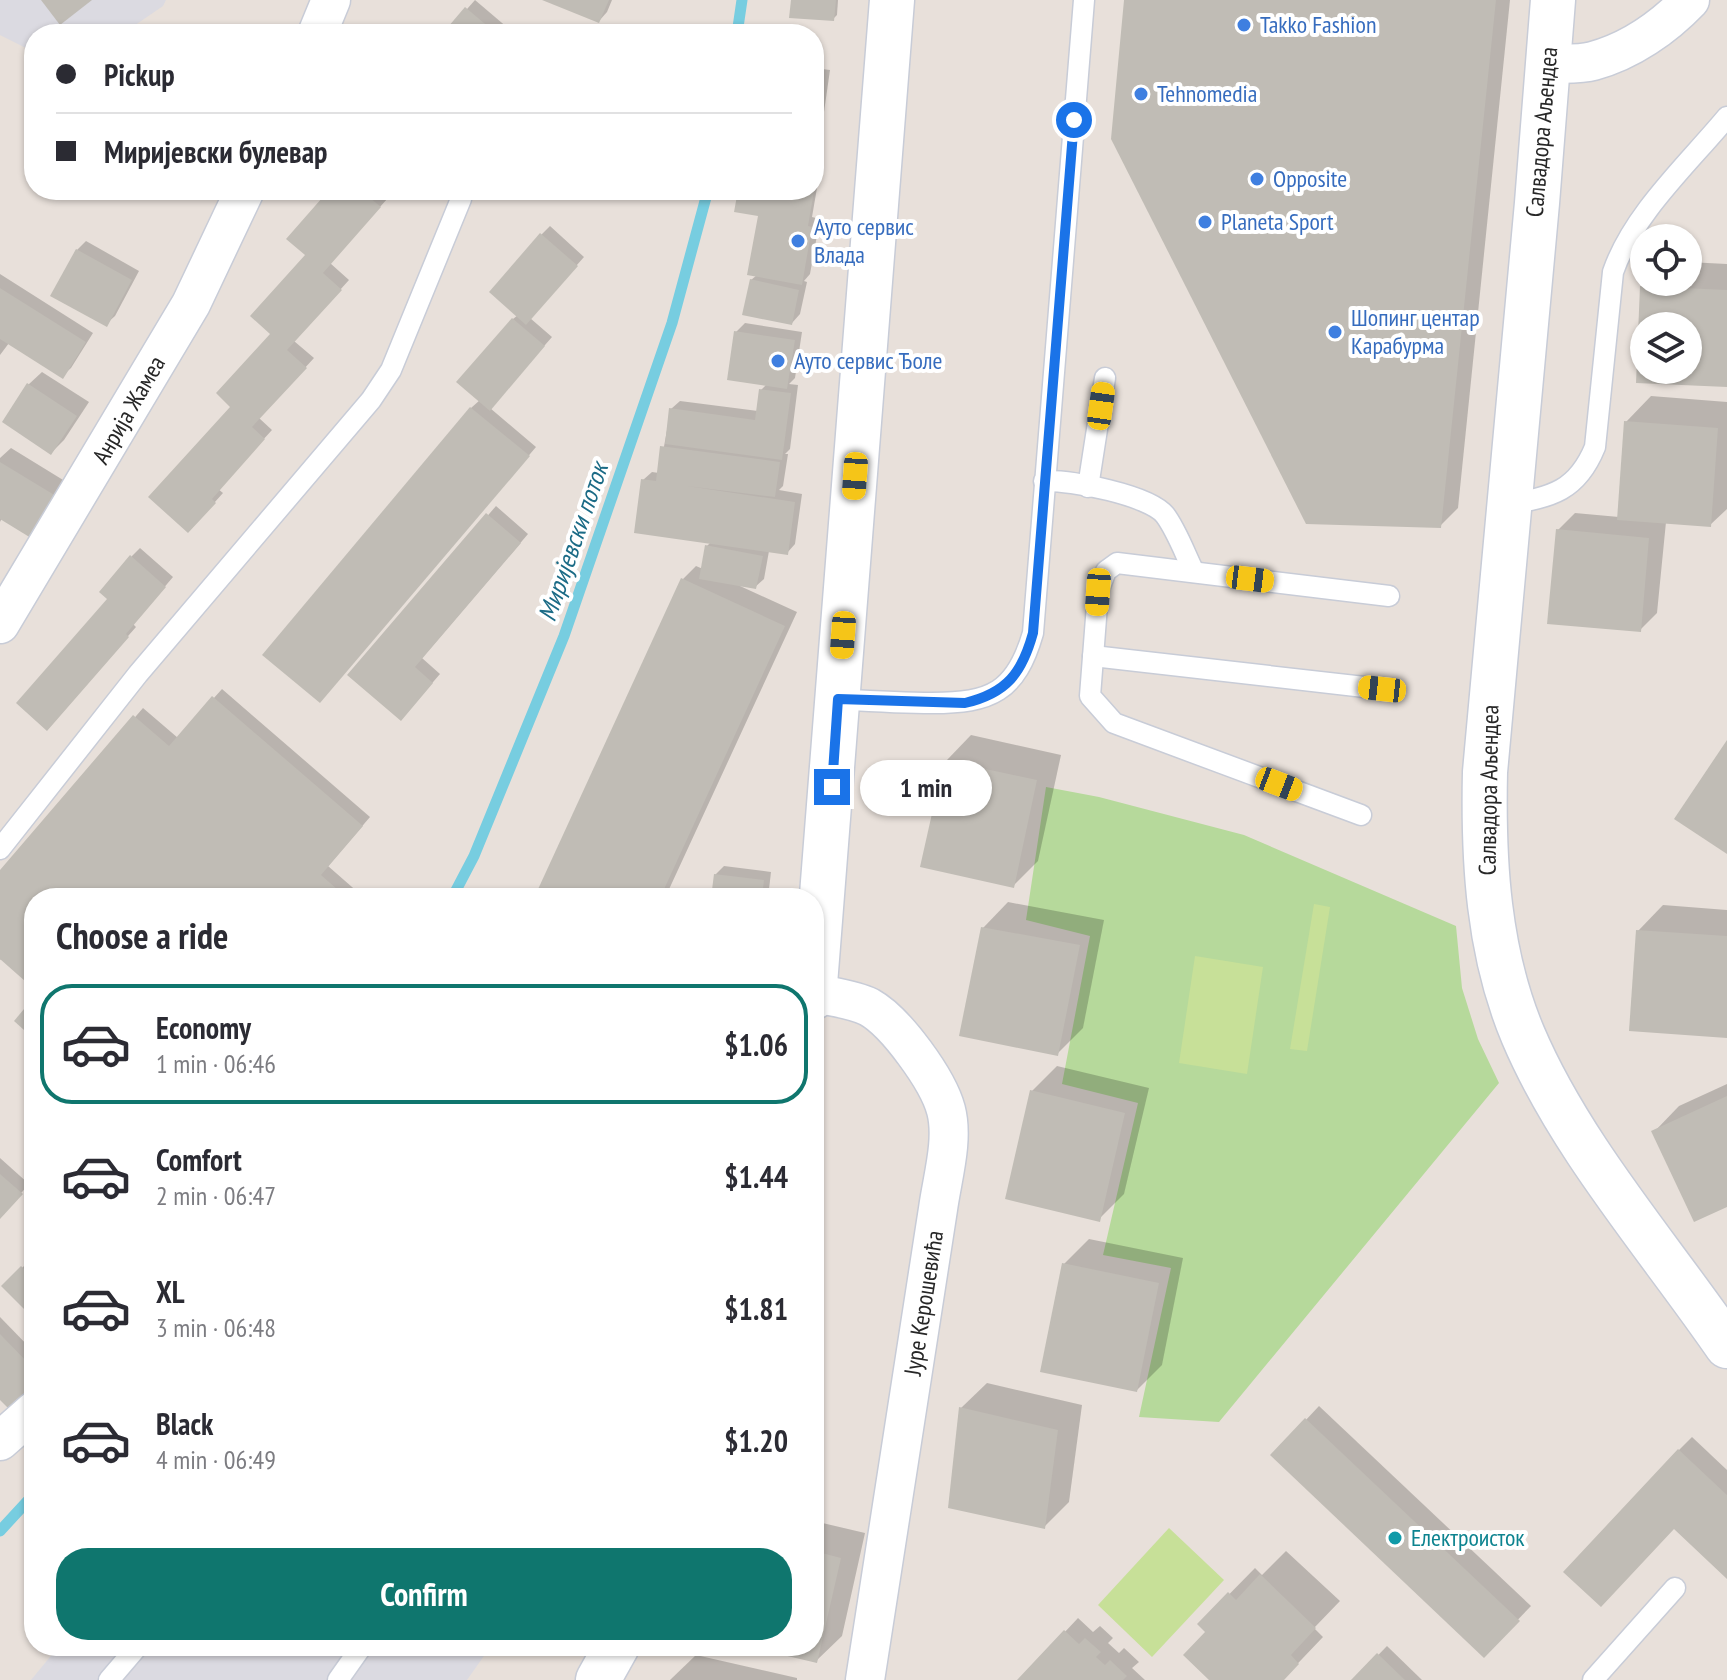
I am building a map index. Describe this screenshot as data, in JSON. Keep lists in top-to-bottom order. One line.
{"streets":{"street":["Салвадора Аљендеа","Анрија Жамеа","Јуре Керошевића"]},"water":["Миријевски поток"],"places":["Takko Fashion","Tehnomedia","Opposite","Planeta Sport","Ауто сервис Влада","Шопинг центар Карабурма","Ауто сервис Ђоле","Електроисток"],"page":{"banner":["Pickup","Миријевски булевар"],"bubble":"1 min","heading":"Choose a ride","list":[{"name":"Economy","note":"1 min · 06:46","value":"$1.06"},{"name":"Comfort","note":"2 min · 06:47","value":"$1.44"},{"name":"XL","note":"3 min · 06:48","value":"$1.81"},{"name":"Black","note":"4 min · 06:49","value":"$1.20"}],"buttons":"Confirm"}}
